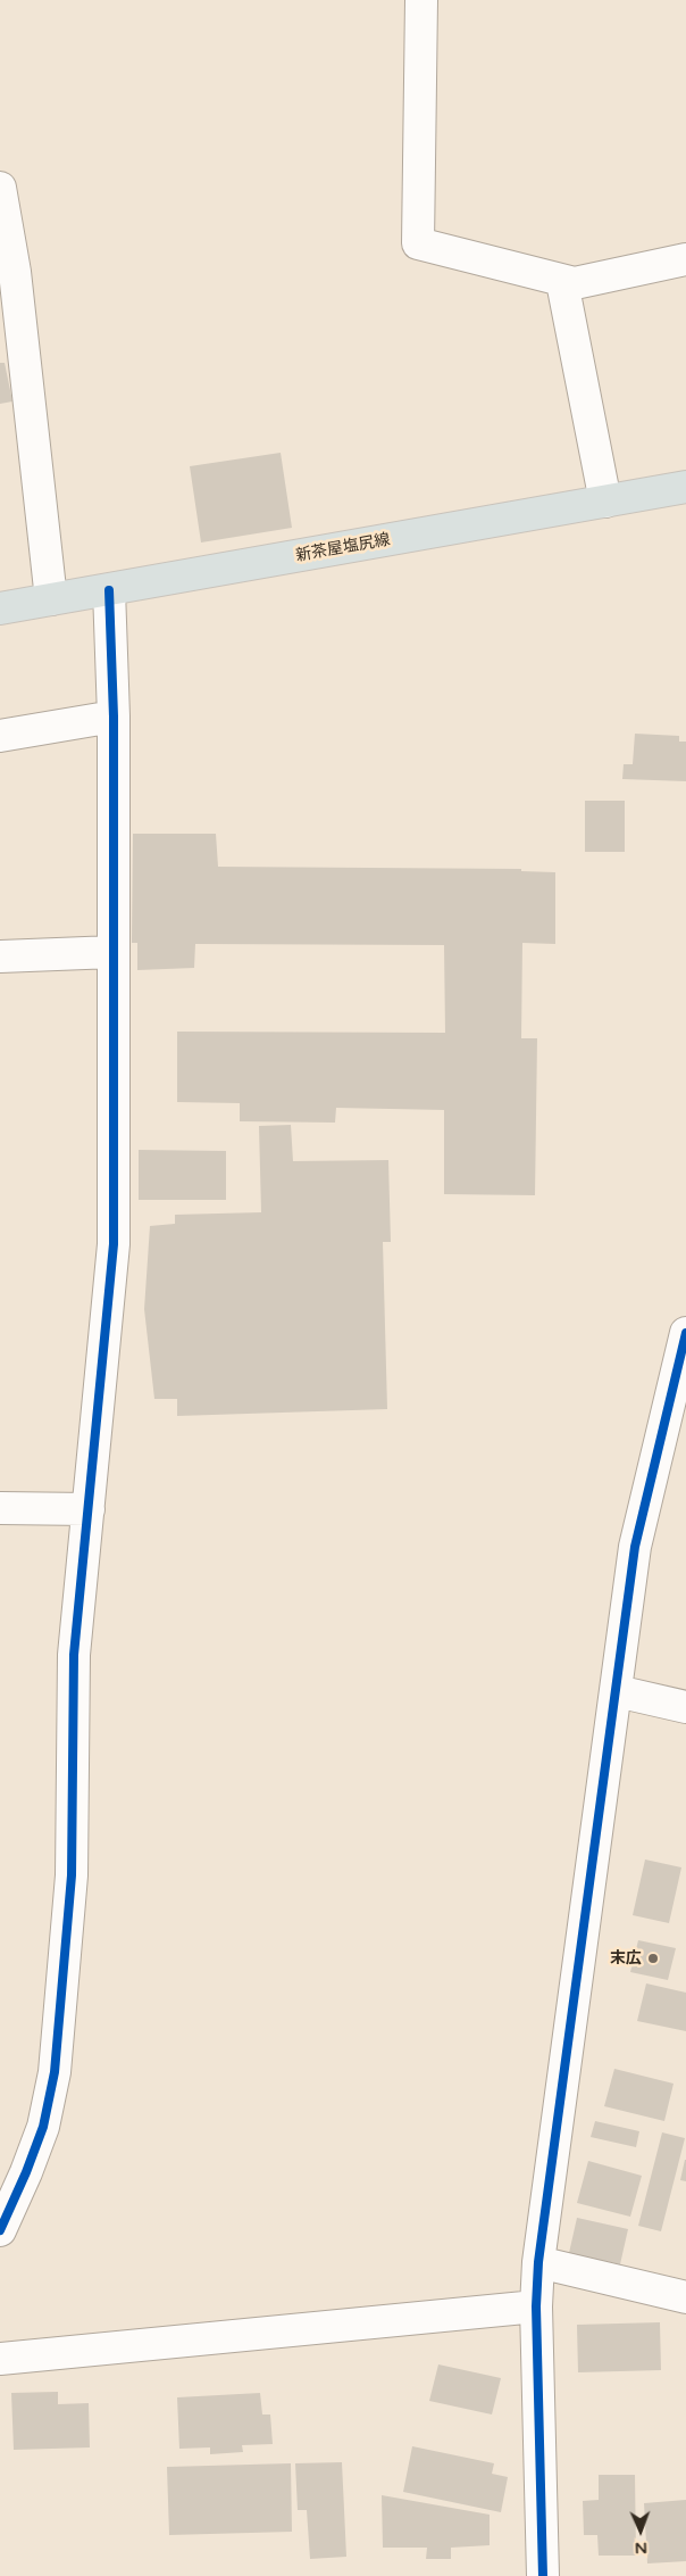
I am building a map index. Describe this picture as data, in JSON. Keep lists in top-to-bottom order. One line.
{"streets":{"main road":["新茶屋塩尻線"]},"places":["末広"],"north":"bottom"}
